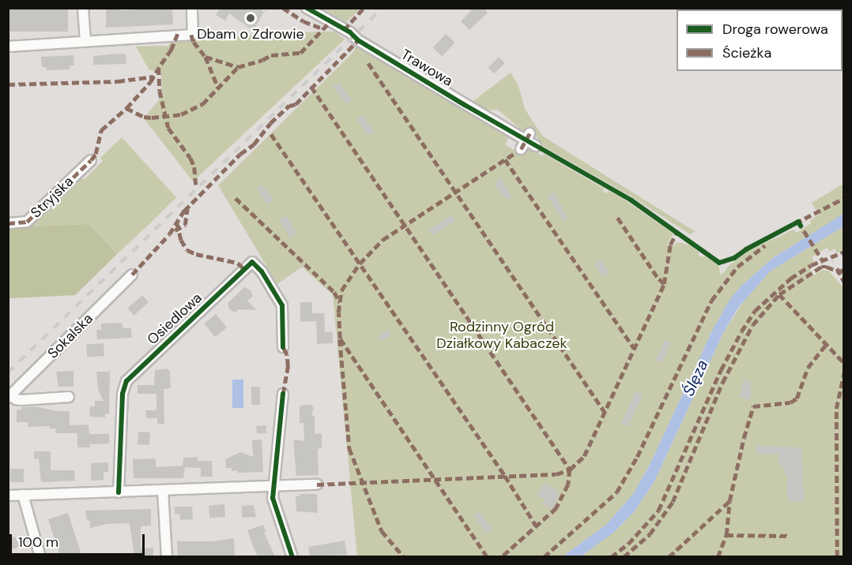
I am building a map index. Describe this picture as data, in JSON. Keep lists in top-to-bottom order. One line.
{"streets":{"street":["Trawowa","Stryjska","Osiedlowa","Sokalska"]},"water":["Ślęza"],"parks":["Rodzinny Ogród Działkowy Kabaczek"],"places":["Dbam o Zdrowie"],"legend":["Droga rowerowa","Ścieżka"],"scale_bar":"100 m"}
